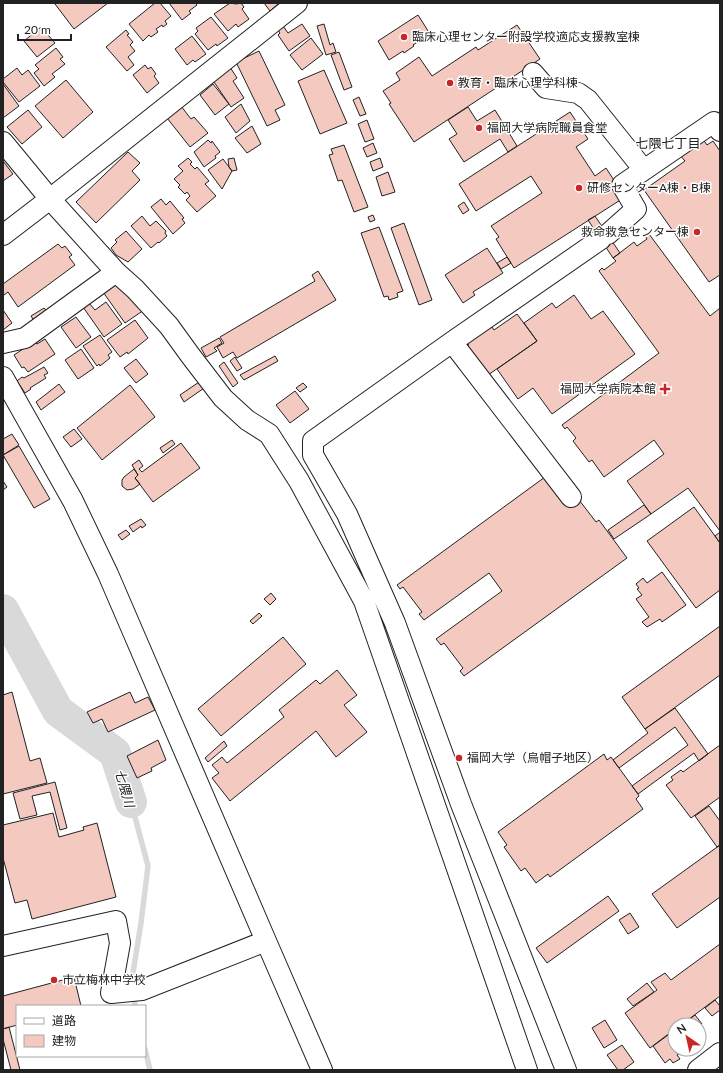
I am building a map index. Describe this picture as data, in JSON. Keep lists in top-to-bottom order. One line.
{"districts":["七隈七丁目"],"water":["七隈川"],"places":{"other":["臨床心理センター附設学校適応支援教室棟","教育・臨床心理学科棟","福岡大学病院職員食堂","研修センターA棟・B棟","救命救急センター棟","福岡大学（烏帽子地区）","市立梅林中学校"],"health":["福岡大学病院本館"]},"legend":["道路","建物"],"scale_bar":"20 m","north":"top left"}
